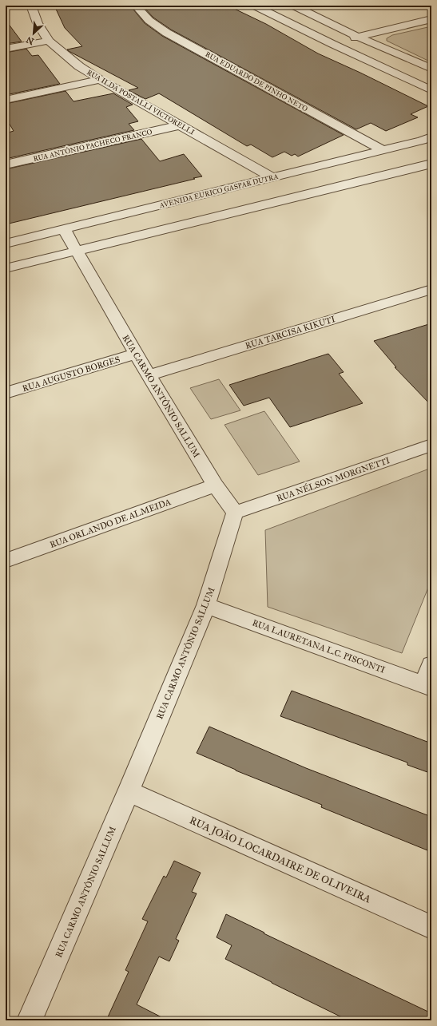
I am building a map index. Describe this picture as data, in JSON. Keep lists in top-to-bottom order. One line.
{"streets":{"street":["RUA EDUARDO DE PINHO NETO","RUA ILDA POSTALLI VICTORELLI","RUA ANTÔNIO PACHECO FRANCO","AVENIDA EURICO GASPAR DUTRA","RUA TARCISA KIKUTI","RUA AUGUSTO BORGES","RUA CARMO ANTÔNIO SALLUM","RUA NÉLSON MORGNETTI","RUA ORLANDO DE ALMEIDA","RUA LAURETANA L.C. PISCONTI","RUA JOÃO LOCARDAIRE DE OLIVEIRA"]},"crossings":[["RUA EDUARDO DE PINHO NETO","AVENIDA EURICO GASPAR DUTRA"],["RUA ILDA POSTALLI VICTORELLI","RUA ANTÔNIO PACHECO FRANCO"],["RUA ILDA POSTALLI VICTORELLI","AVENIDA EURICO GASPAR DUTRA"],["AVENIDA EURICO GASPAR DUTRA","RUA CARMO ANTÔNIO SALLUM"],["RUA TARCISA KIKUTI","RUA CARMO ANTÔNIO SALLUM"],["RUA AUGUSTO BORGES","RUA CARMO ANTÔNIO SALLUM"],["RUA CARMO ANTÔNIO SALLUM","RUA NÉLSON MORGNETTI"],["RUA CARMO ANTÔNIO SALLUM","RUA ORLANDO DE ALMEIDA"],["RUA CARMO ANTÔNIO SALLUM","RUA LAURETANA L.C. PISCONTI"],["RUA CARMO ANTÔNIO SALLUM","RUA JOÃO LOCARDAIRE DE OLIVEIRA"]],"north":"bottom left"}
